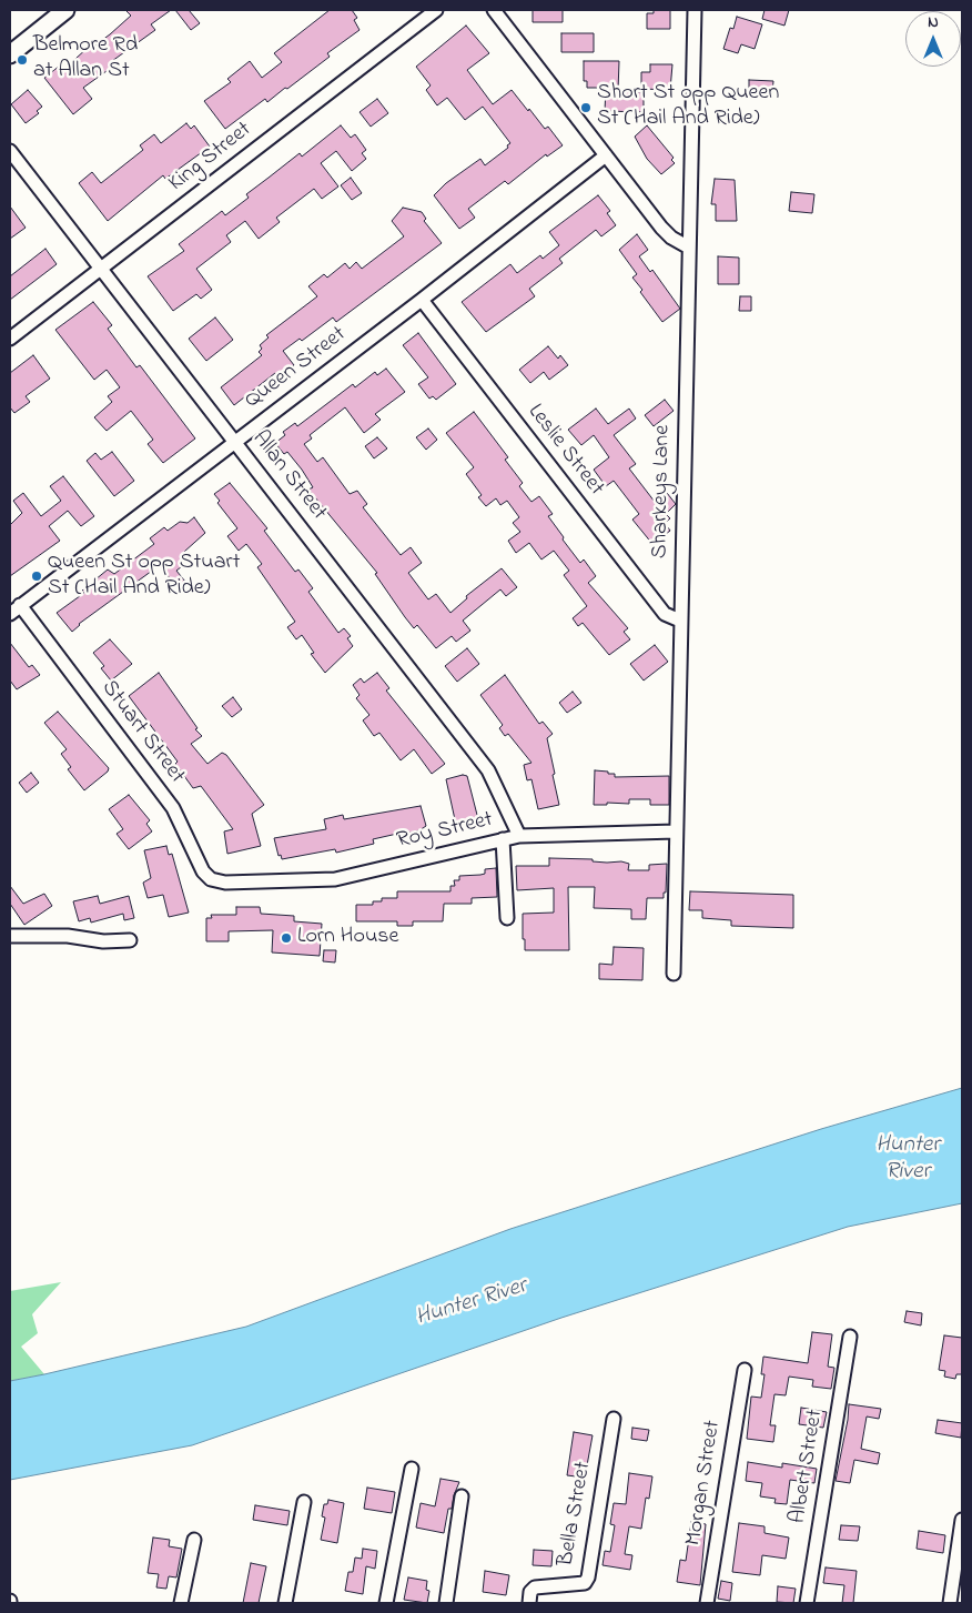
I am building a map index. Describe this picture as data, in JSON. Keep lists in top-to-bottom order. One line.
{"streets":{"street":["King Street","Queen Street","Leslie Street","Allan Street","Sharkeys Lane","Stuart Street","Roy Street","Albert Street","Morgan Street","Bella Street"]},"crossings":[["King Street","Allan Street"],["Queen Street","Leslie Street"],["Queen Street","Allan Street"],["Queen Street","Stuart Street"],["Leslie Street","Sharkeys Lane"],["Allan Street","Roy Street"],["Sharkeys Lane","Roy Street"],["Stuart Street","Roy Street"]],"water":["Hunter River"],"places":["Belmore Rd at Allan St","Short St opp Queen St (Hail And Ride)","Queen St opp Stuart St (Hail And Ride)","Lorn House"],"north":"top"}
